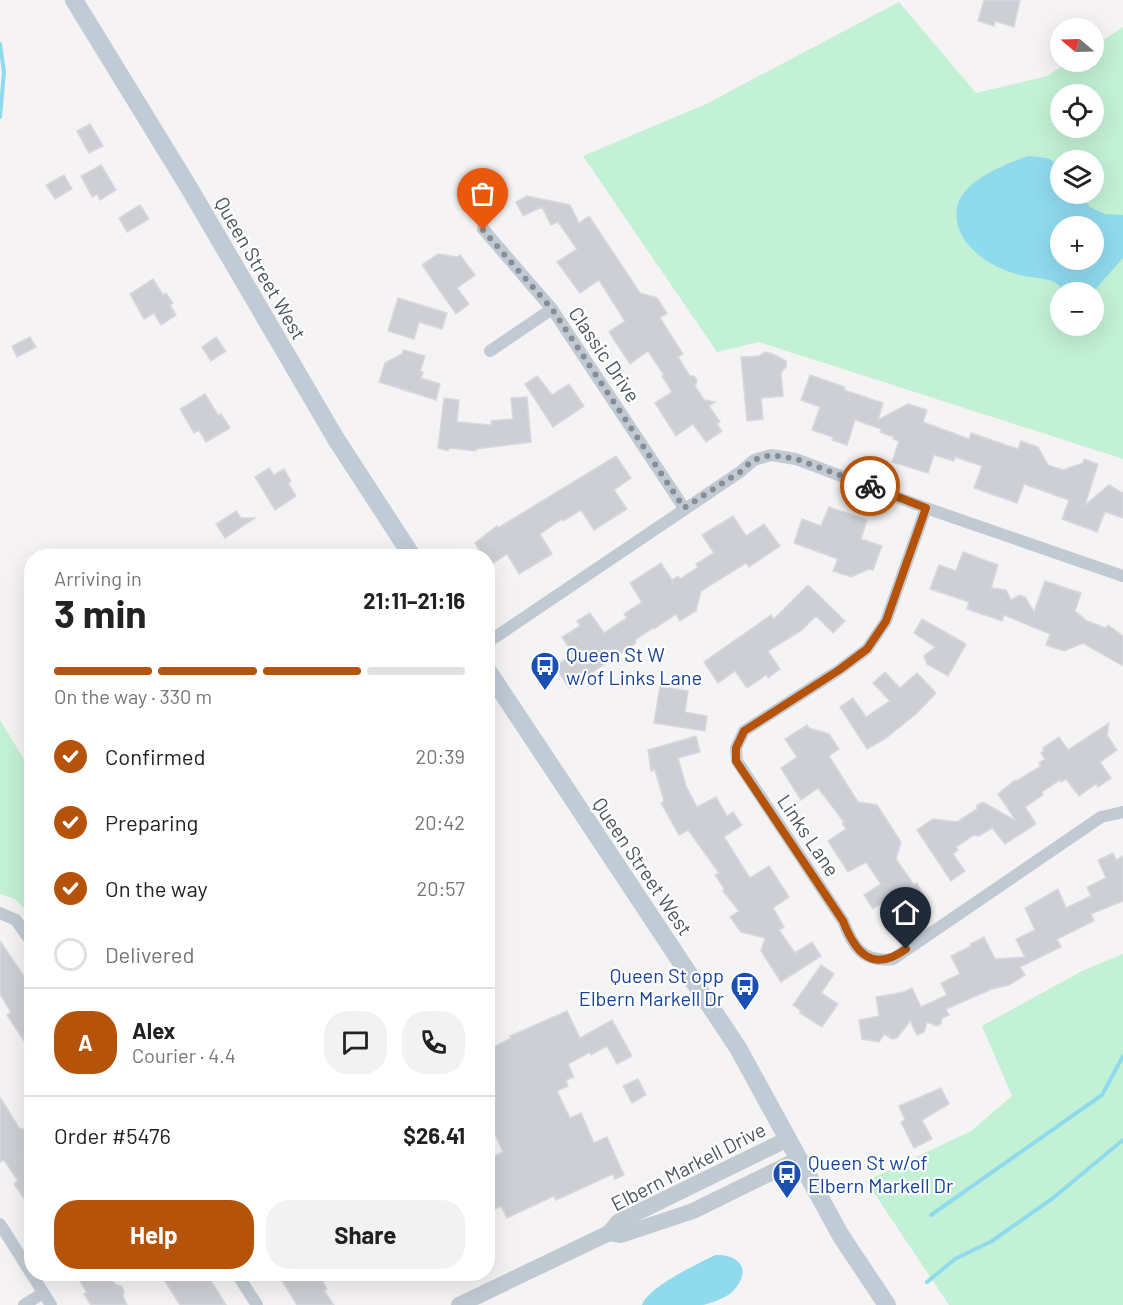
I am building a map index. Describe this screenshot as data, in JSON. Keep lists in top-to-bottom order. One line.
{"streets":{"main road":["Queen Street West"],"street":["Classic Drive","Links Lane","Elbern Markell Drive"]},"crossings":[["Queen Street West","Elbern Markell Drive"]],"places":{"bus stop":["Queen St W w/of Links Lane","Queen St opp Elbern Markell Dr","Queen St w/of Elbern Markell Dr"]},"north":"left","page":{"map_buttons":["+","−"],"heading":["3 min","Arriving in","21:11–21:16"],"panel":["Alex","Courier · 4.4","Order #5476","$26.41"],"bar":"On the way · 330 m","list":[["Confirmed","20:39"],["Preparing","20:42"],["On the way","20:57"],"Delivered"],"round":"A","buttons":["Help","Share"]}}
